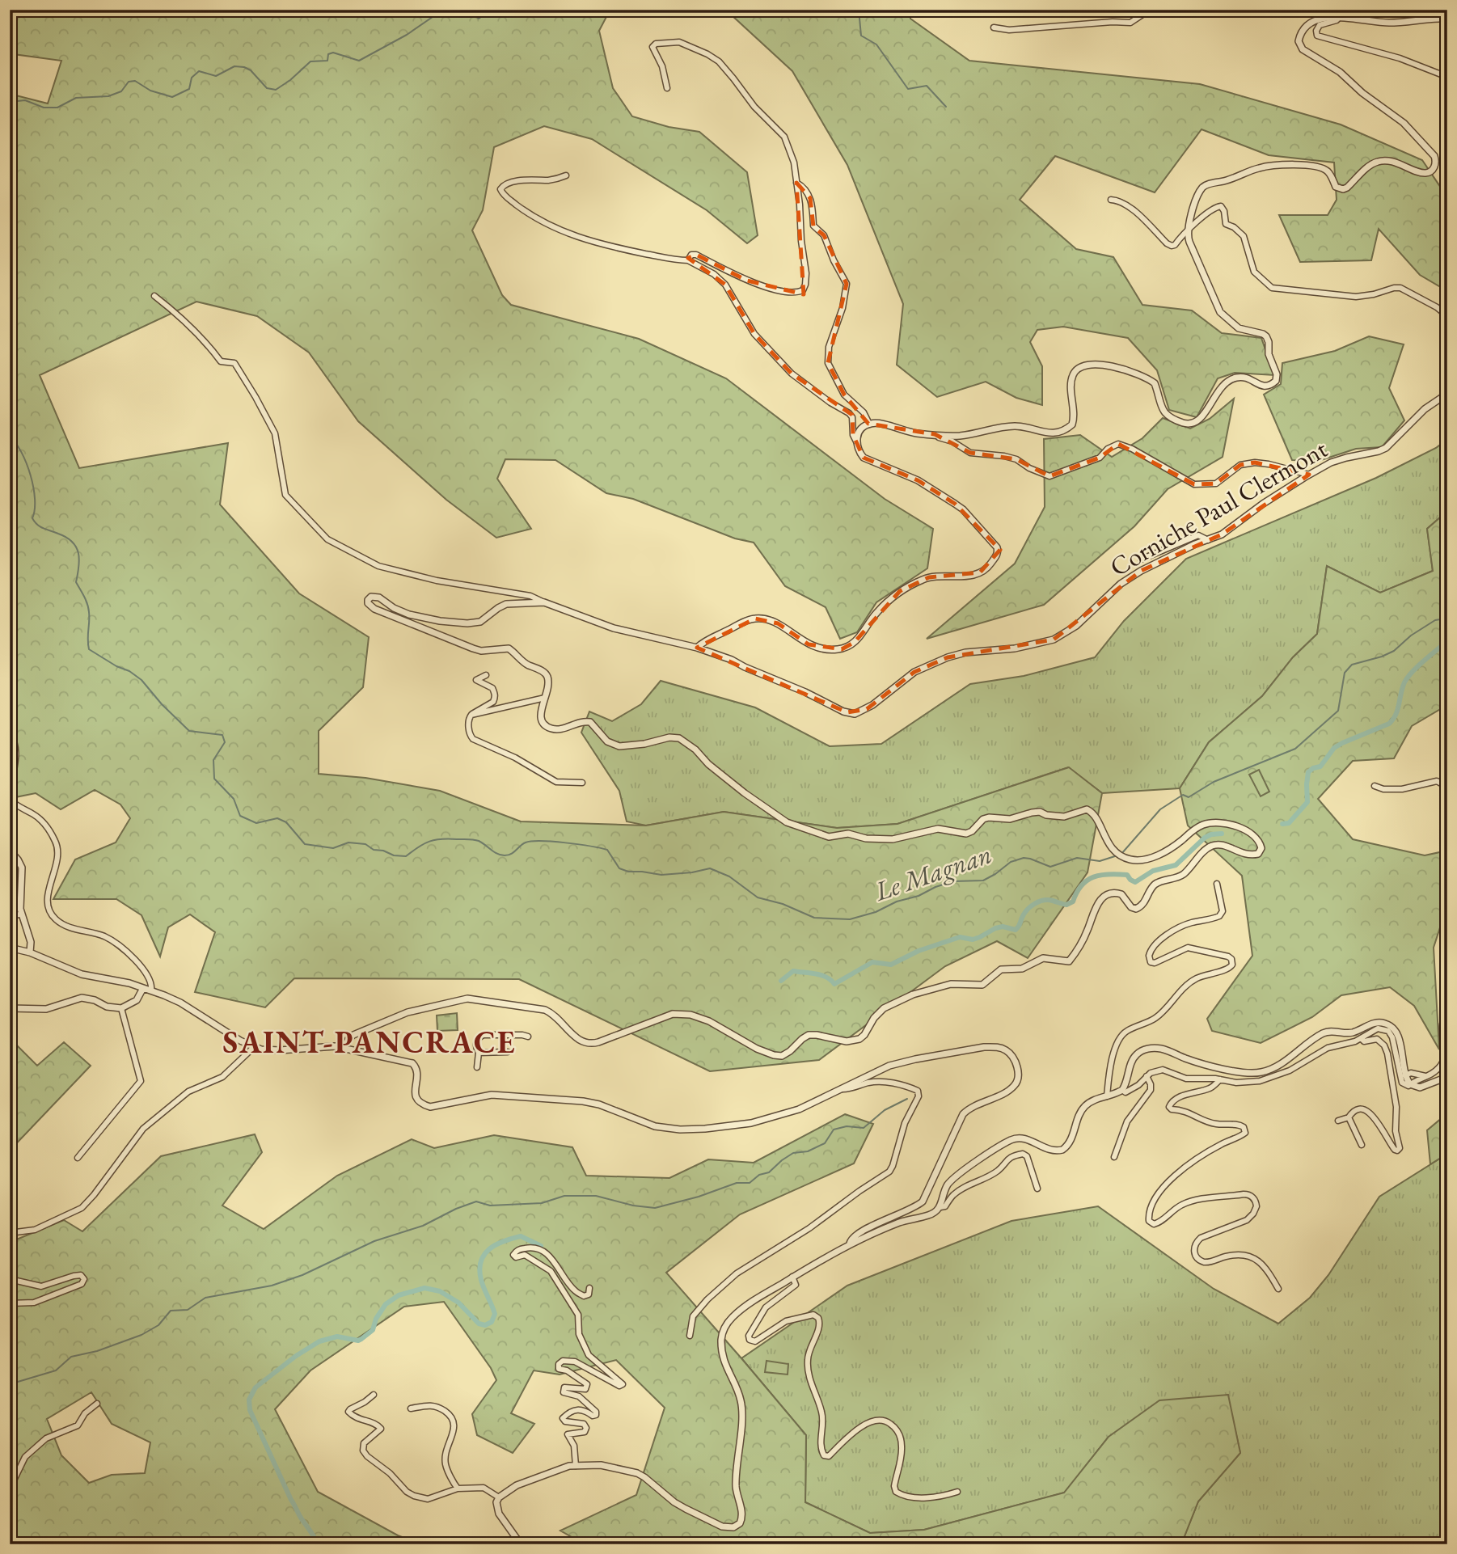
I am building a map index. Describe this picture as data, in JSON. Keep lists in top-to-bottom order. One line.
{"streets":{"street":["Corniche Paul Clermont"]},"districts":["SAINT-PANCRACE"],"water":["Le Magnan"]}
